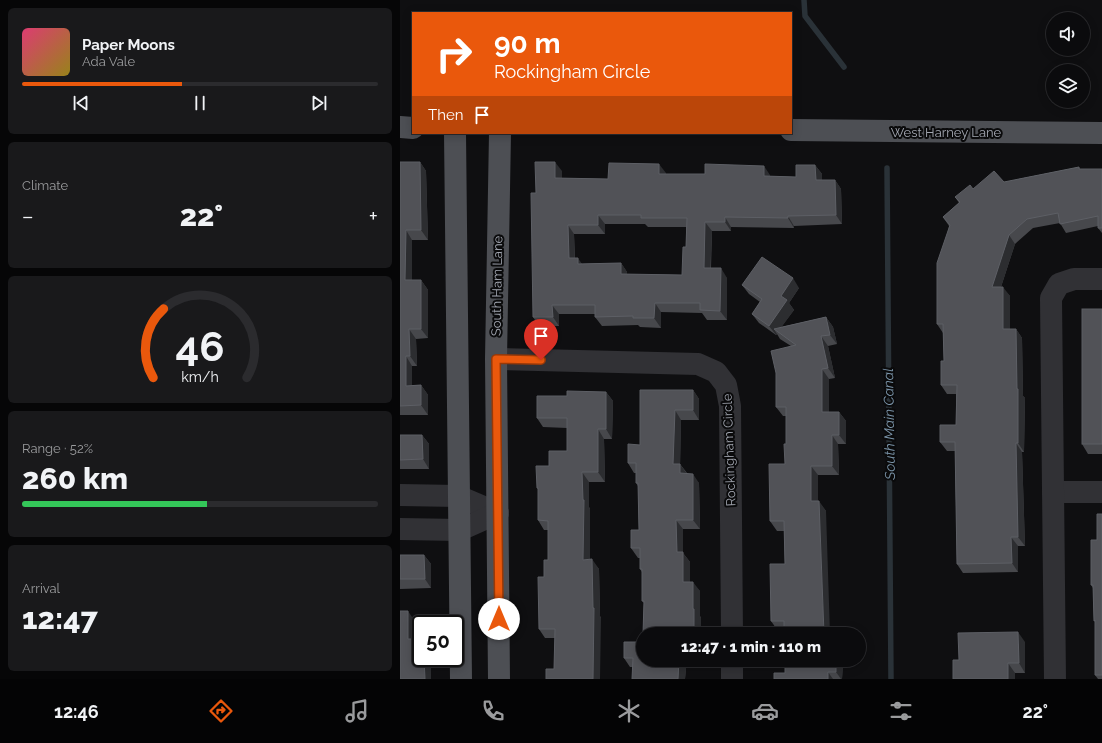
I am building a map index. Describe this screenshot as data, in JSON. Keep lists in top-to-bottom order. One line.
{"streets":{"main road":["West Harney Lane","South Ham Lane"],"street":["Rockingham Circle"]},"crossings":[["South Ham Lane","Rockingham Circle"]],"water":["South Main Canal"],"page":{"turn":["90 m","Rockingham Circle"],"song":["Paper Moons","Ada Vale"],"then":"Then","tile":["Climate",["Range · 52%","260 km"],["Arrival","12:47"]],"heat":["−","22°","+"],"limit":"50","trip":"12:47 · 1 min · 110 m","tabs":["12:46","22°"],"gauge":["46","km/h"]}}
